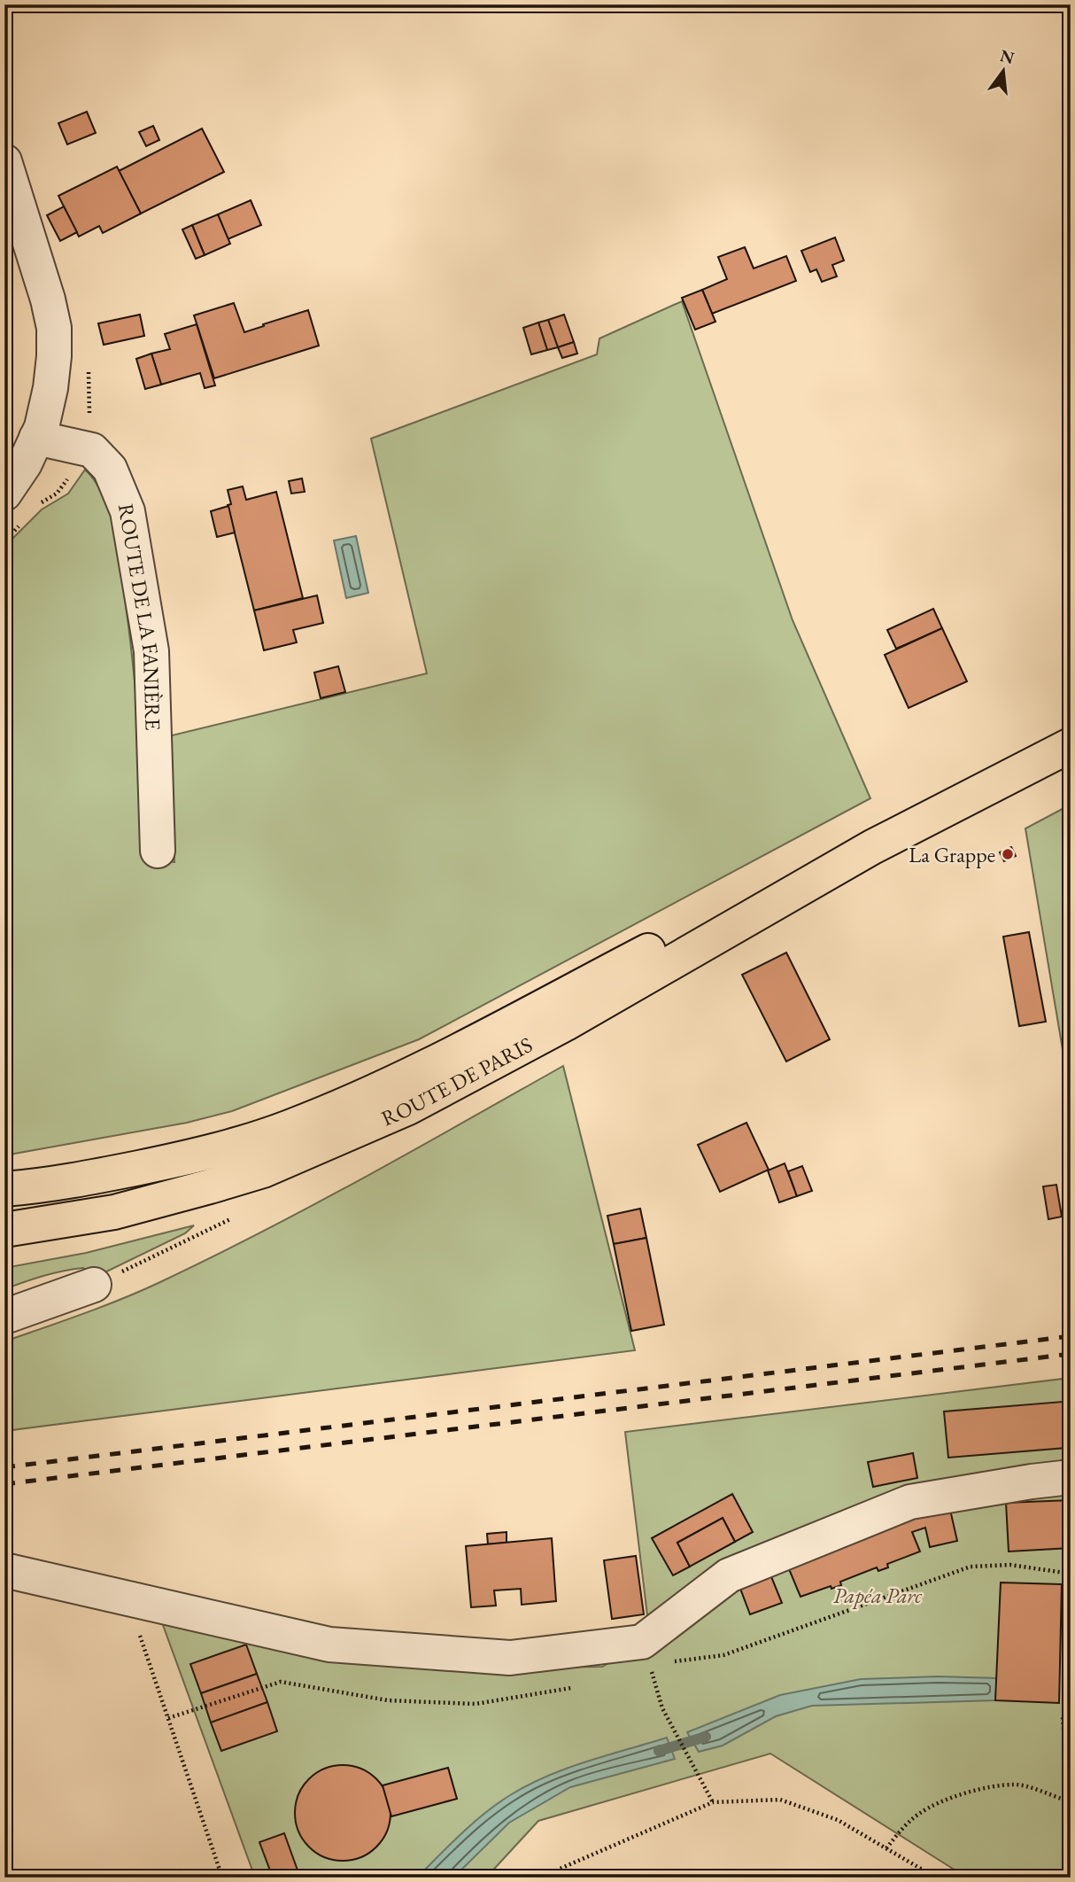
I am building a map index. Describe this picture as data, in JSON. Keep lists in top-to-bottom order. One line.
{"streets":{"main road":["ROUTE DE PARIS"],"street":["ROUTE DE LA FANIÈRE"]},"parks":["Papéa Parc"],"places":["La Grappe"],"north":"top"}
